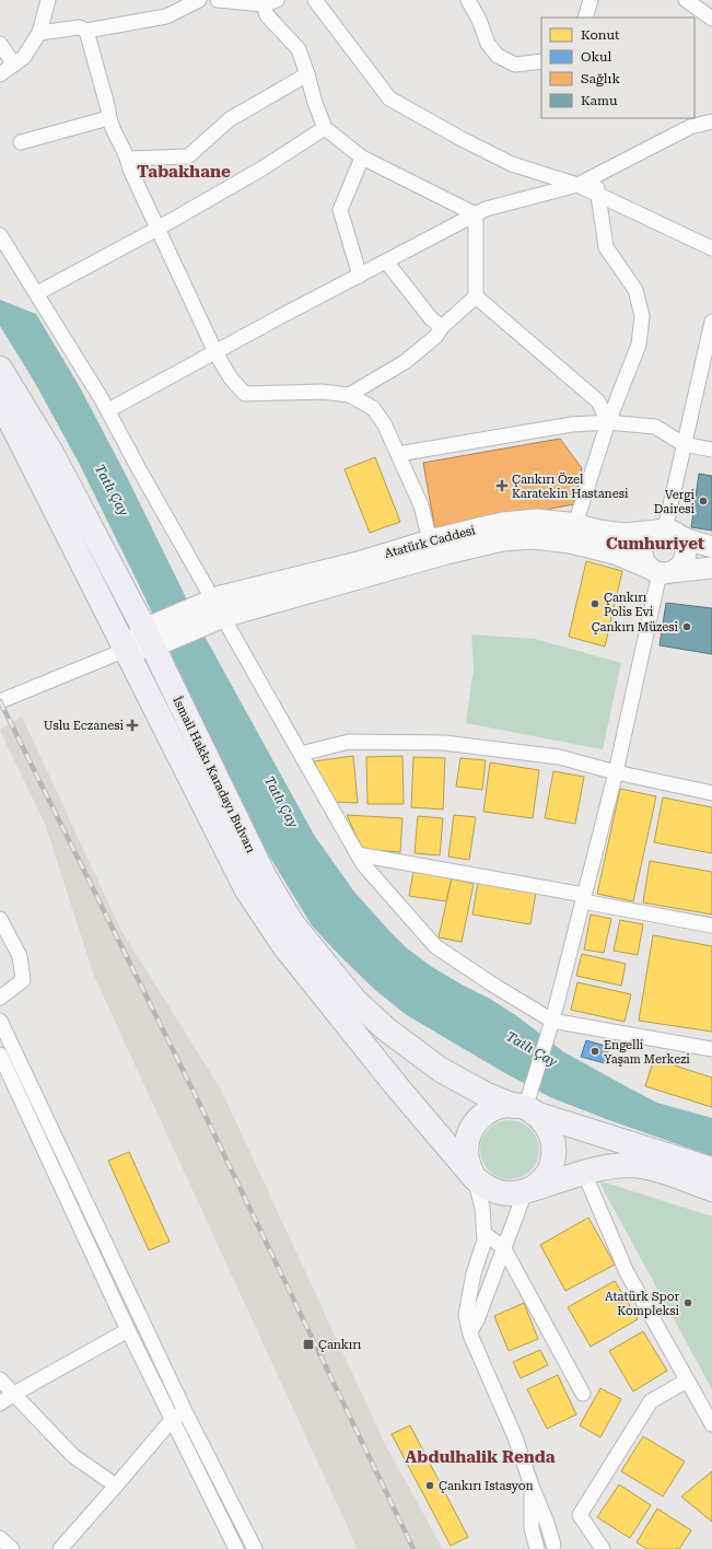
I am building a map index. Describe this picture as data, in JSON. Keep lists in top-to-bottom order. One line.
{"streets":{"highway":["İsmail Hakkı Karadayı Bulvarı"],"main road":["Atatürk Caddesi"]},"districts":["Tabakhane","Cumhuriyet","Abdulhalik Renda"],"water":["Tatlı Çay"],"places":{"health":["Çankırı Özel Karatekin Hastanesi","Uslu Eczanesi"],"other":["Vergi Dairesi","Çankırı Polis Evi","Çankırı Müzesi","Engelli Yaşam Merkezi","Atatürk Spor Kompleksi","Çankırı Istasyon"],"transit":["Çankırı"]},"legend":["Konut","Okul","Sağlık","Kamu"]}
